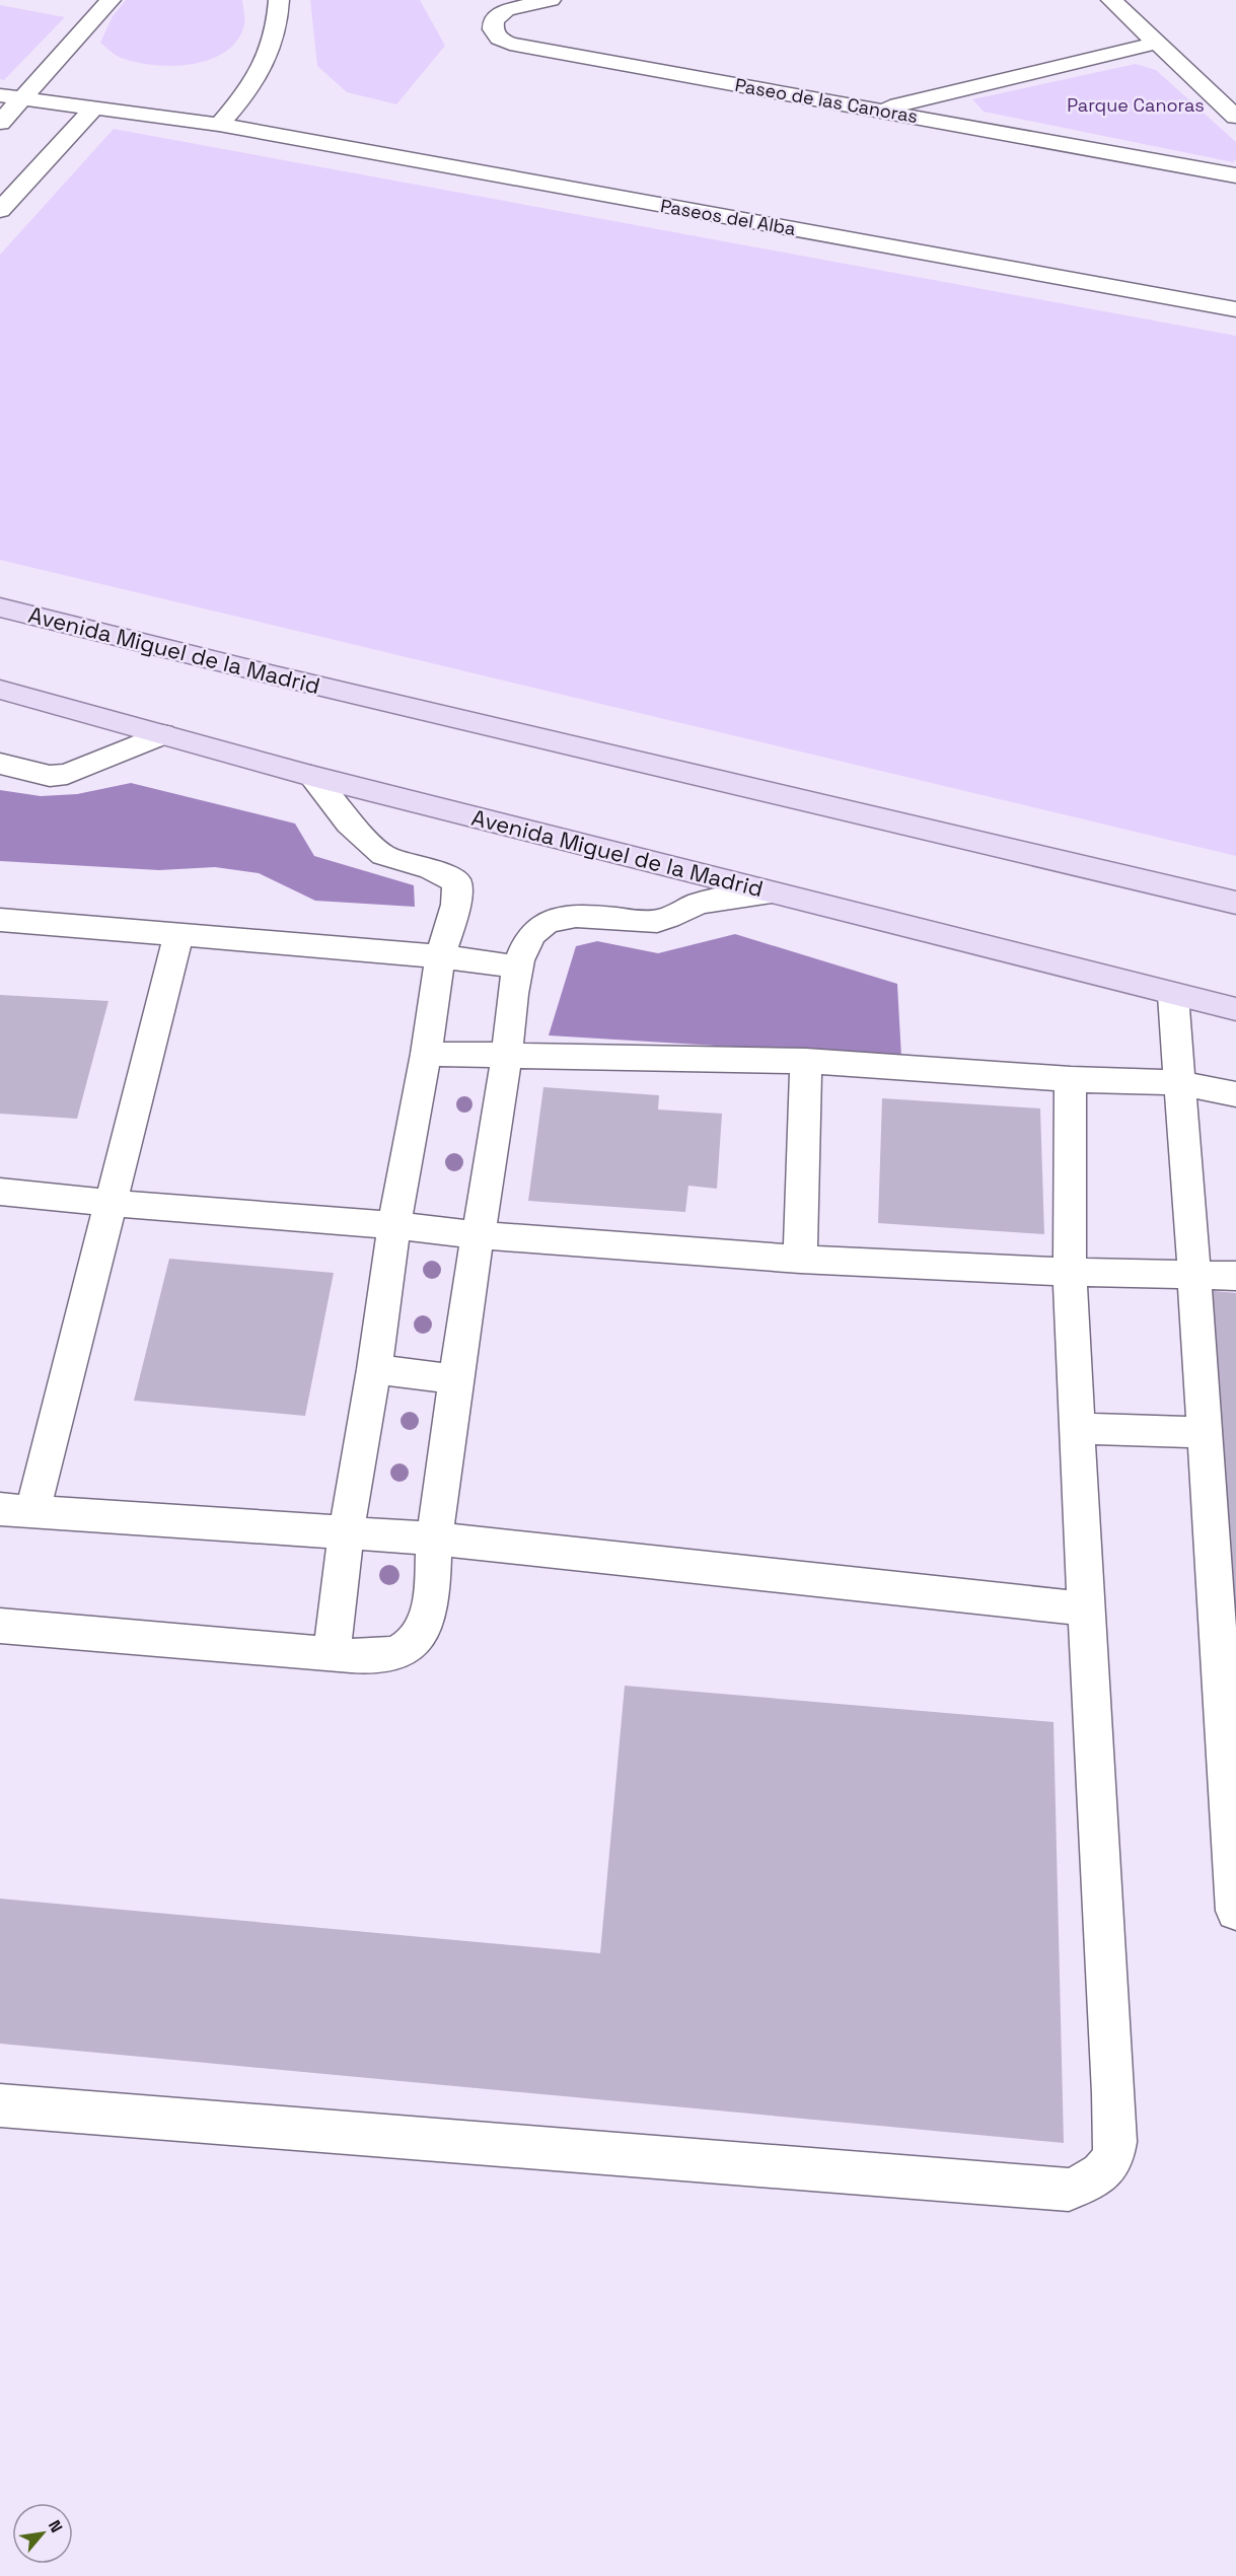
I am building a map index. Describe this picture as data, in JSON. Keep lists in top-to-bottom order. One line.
{"streets":{"main road":["Avenida Miguel de la Madrid"],"street":["Paseo de las Canoras","Paseos del Alba"]},"parks":["Parque Canoras"],"north":"top right"}
